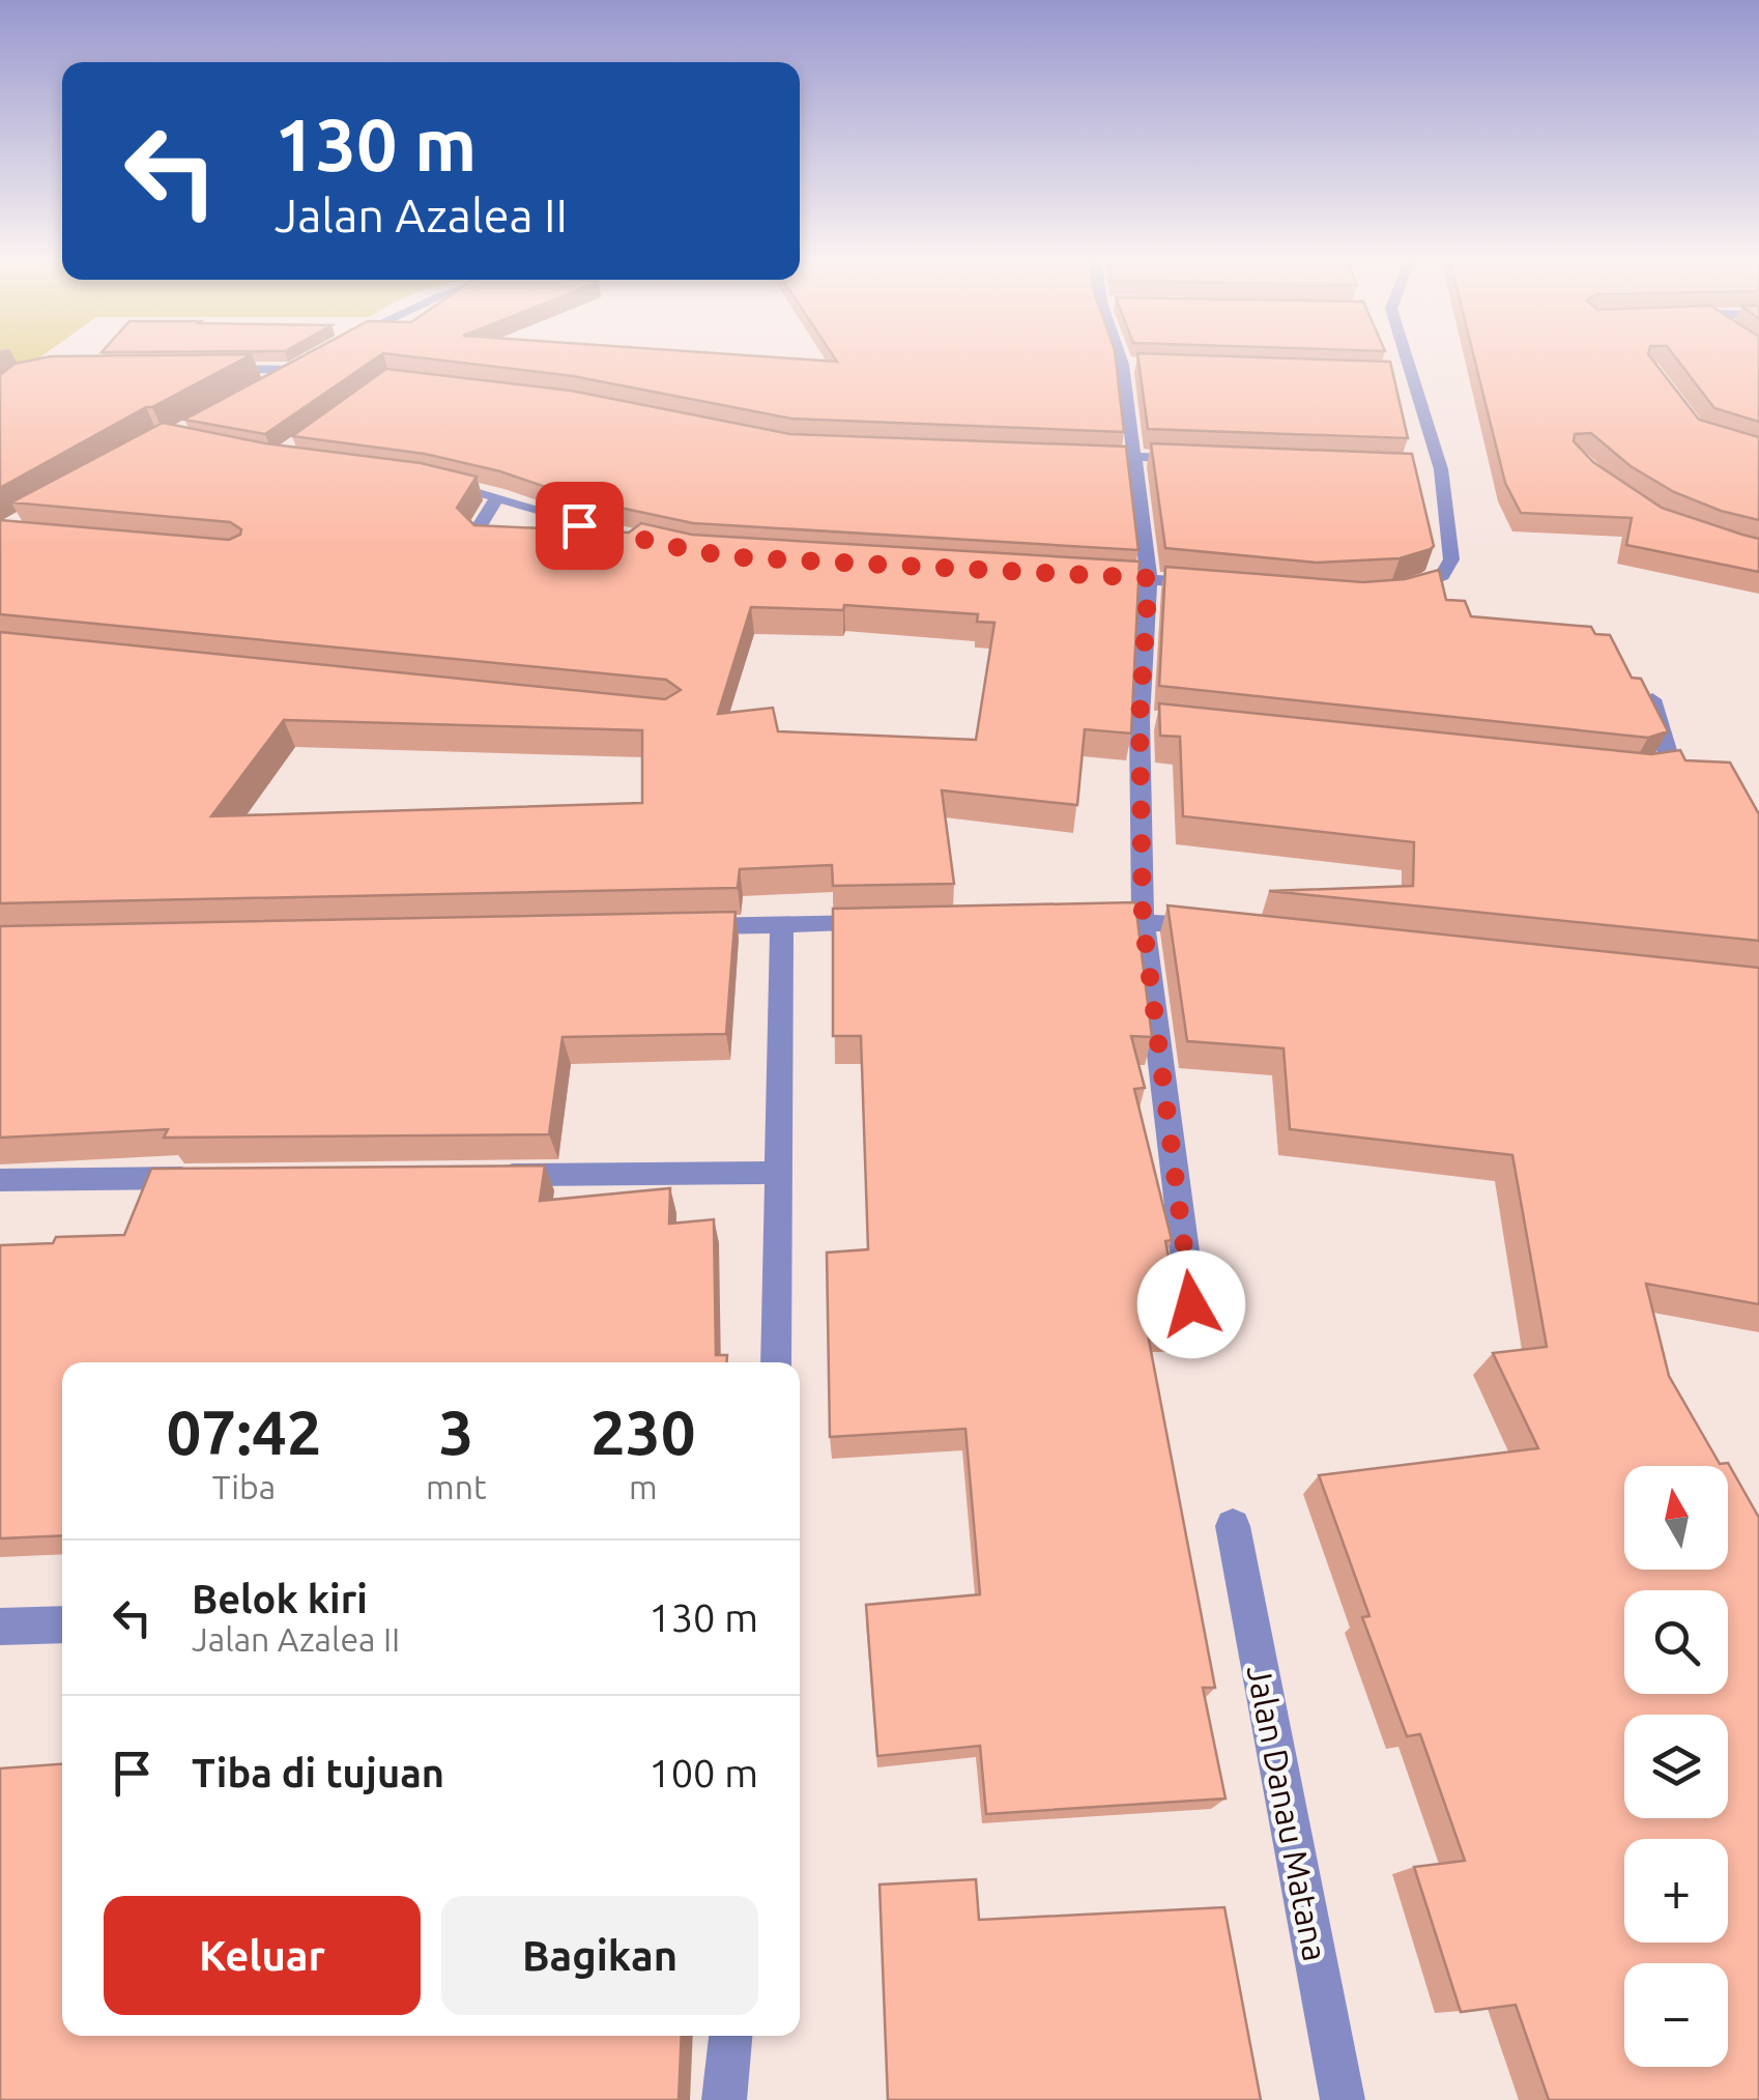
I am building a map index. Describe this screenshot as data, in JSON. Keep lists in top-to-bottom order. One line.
{"streets":{"street":["Jalan Danau Matana"]},"north":"top","page":{"turn":["130 m","Jalan Azalea II"],"eta":["07:42","Tiba","3","mnt","230","m"],"map_buttons":["+","−"],"list":[{"name":"Belok kiri","note":"Jalan Azalea II","value":"130 m"},{"name":"Tiba di tujuan","value":"100 m"}],"buttons":["Keluar","Bagikan"]}}
